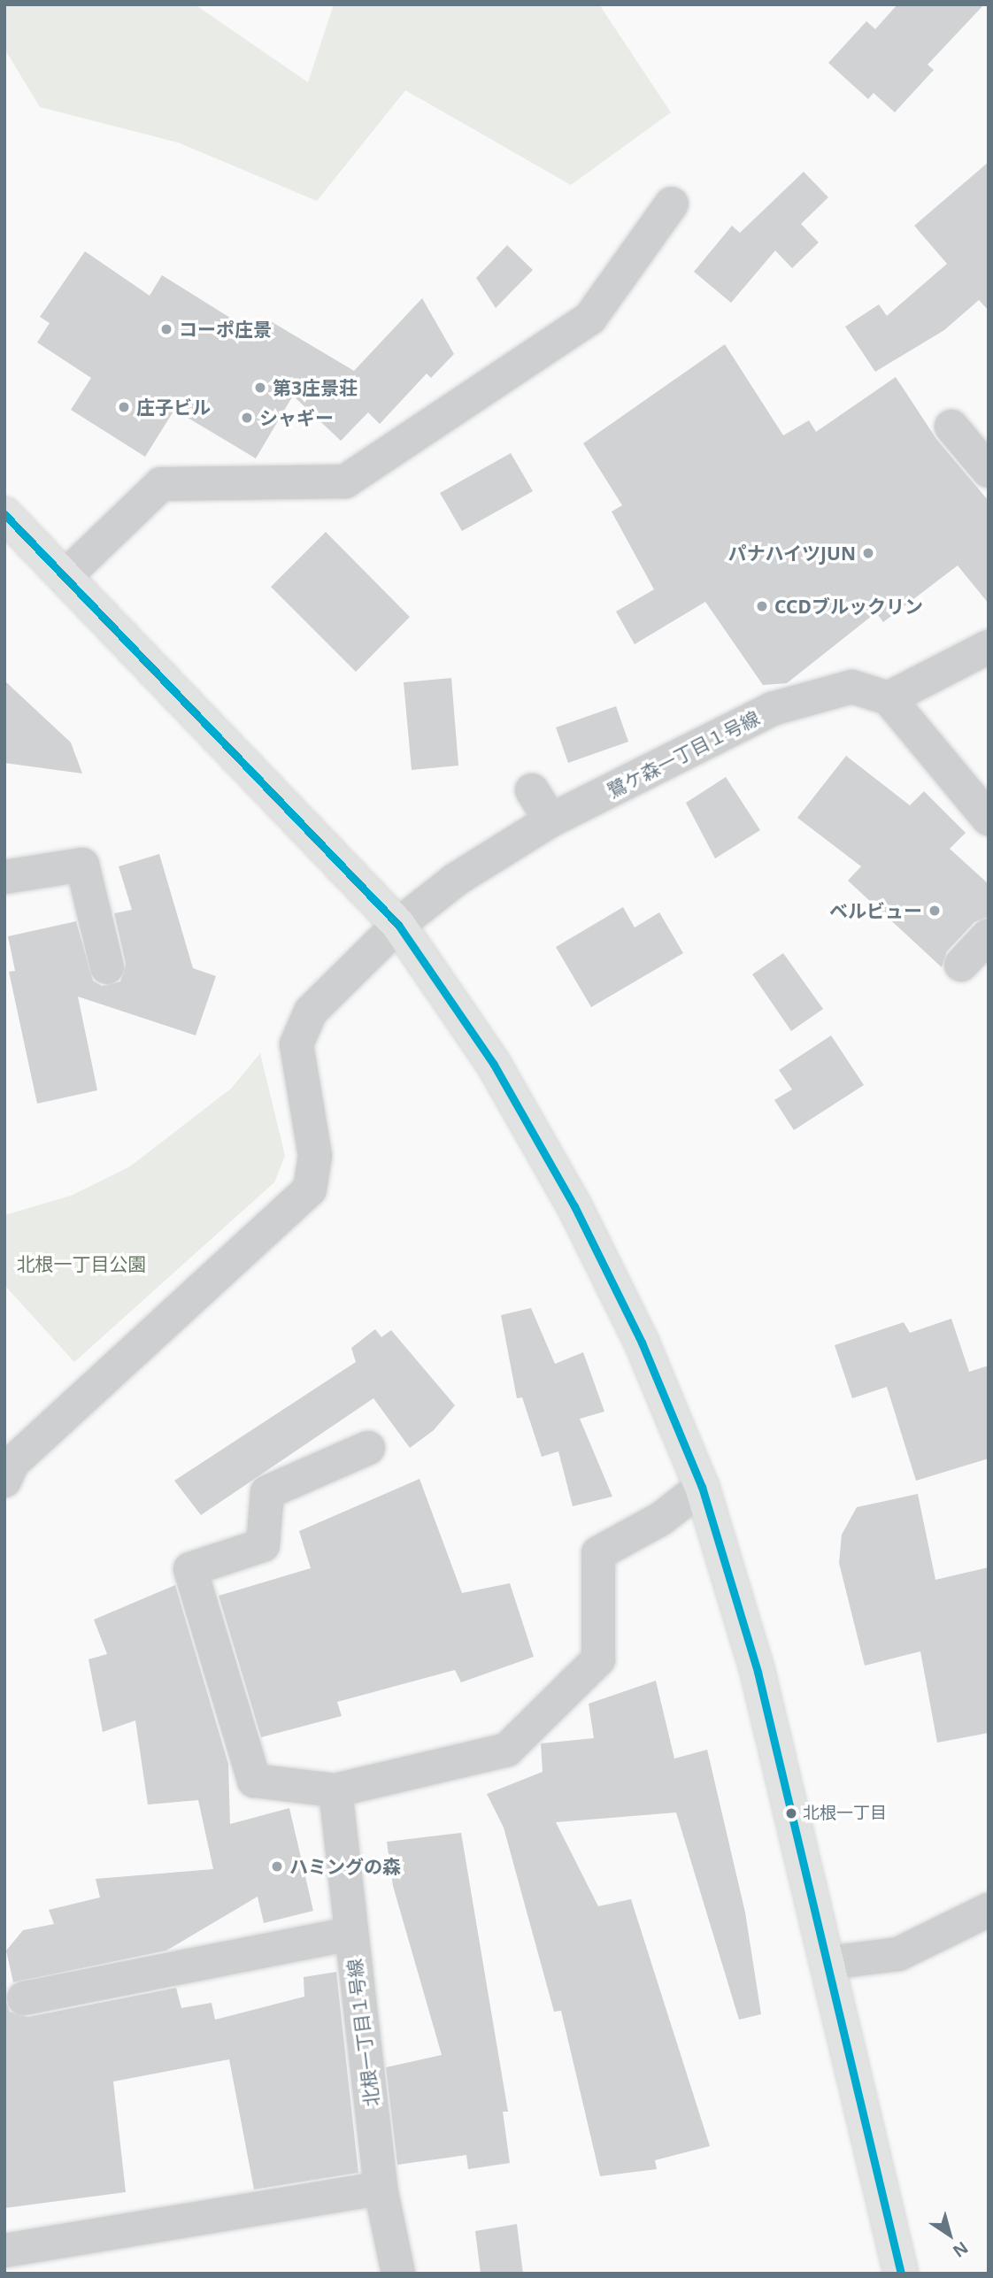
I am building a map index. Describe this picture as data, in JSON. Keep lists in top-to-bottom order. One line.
{"streets":{"street":["鷺ケ森一丁目１号線","北根一丁目１号線"]},"parks":["北根一丁目公園"],"places":["コーポ庄景","第3庄景荘","庄子ビル","シャギー","パナハイツJUN","CCDブルックリン","ベルビュー","北根一丁目","ハミングの森"],"north":"bottom right"}
